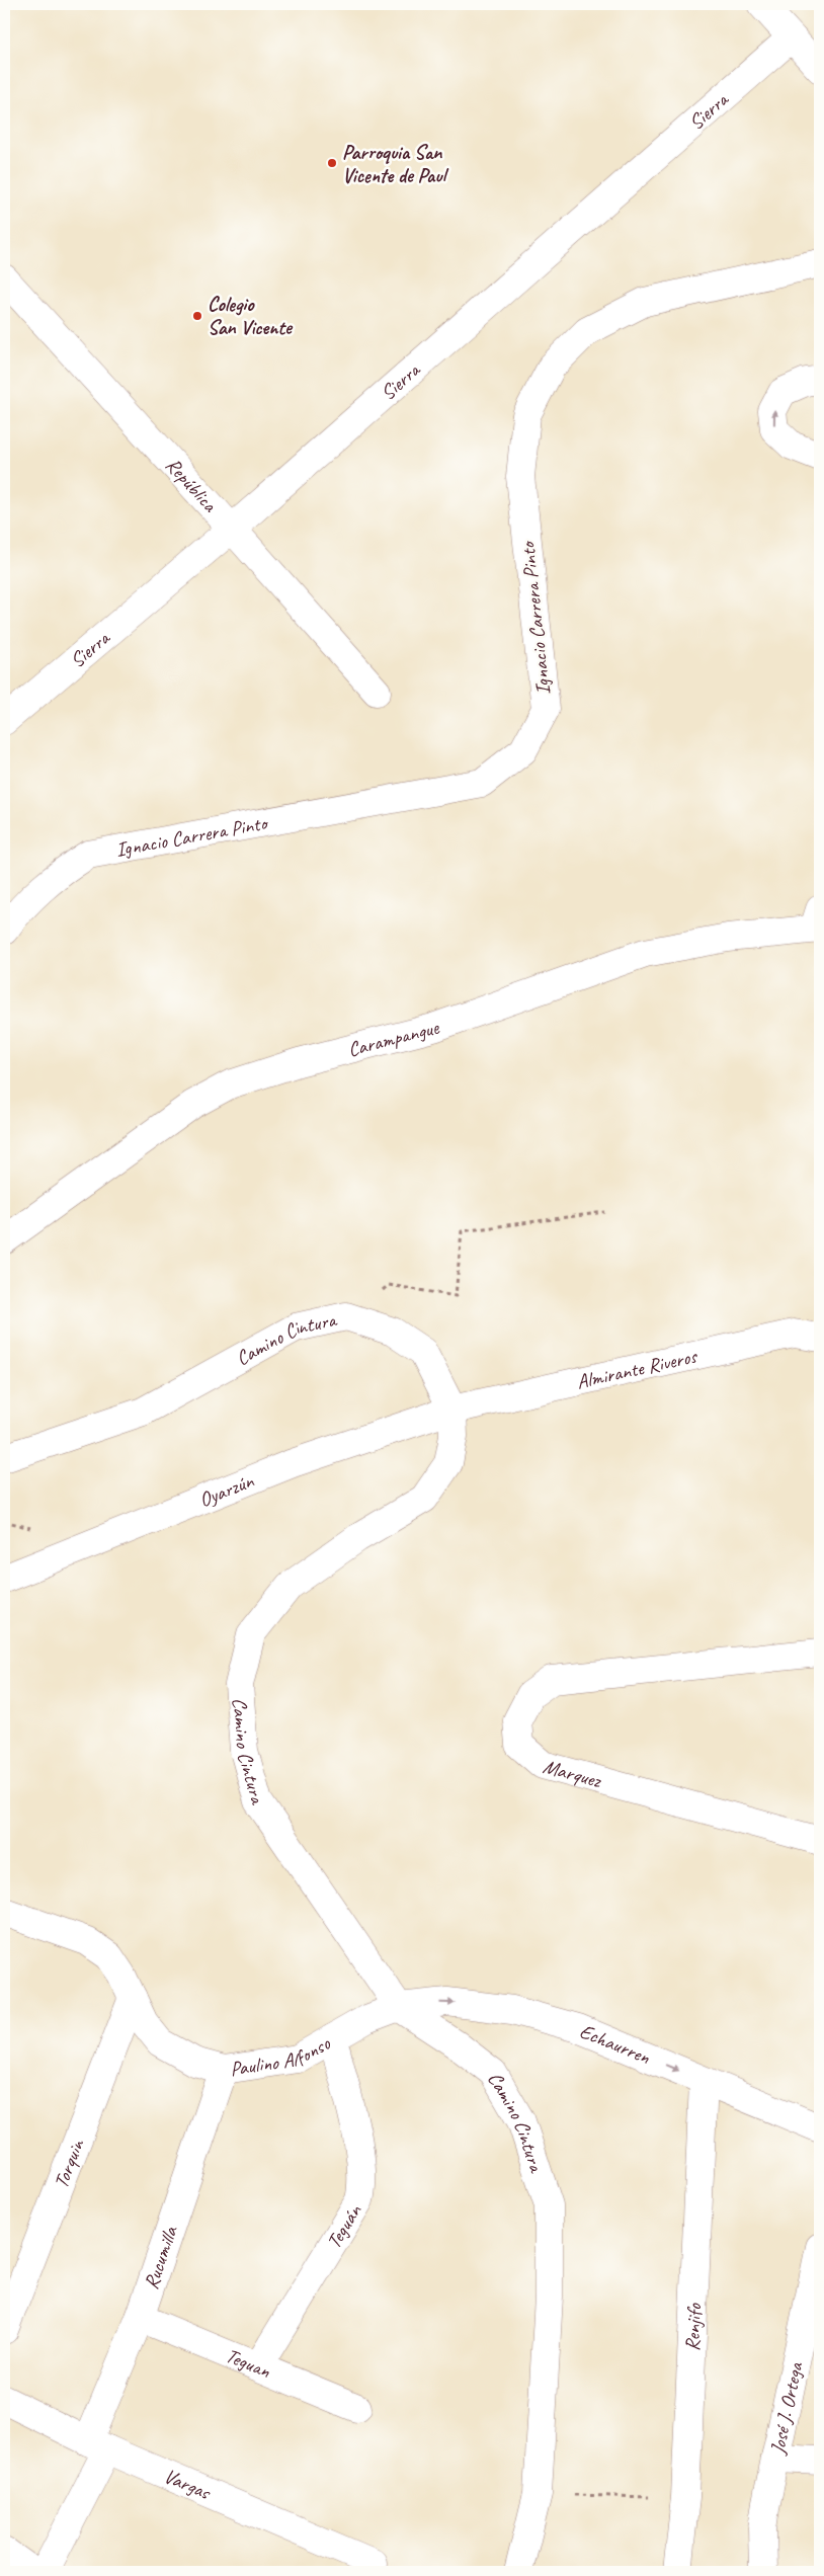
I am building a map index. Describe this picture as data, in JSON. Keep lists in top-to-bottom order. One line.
{"streets":{"street":["Sierra","República","Ignacio Carrera Pinto","Carampangue","Camino Cintura","Almirante Riveros","Oyarzún","Marquez","Echaurren","Paulino Alfonso","Torquin","Teguán","Rucumilla","Renjifo","Teguan","José J. Ortega","Vargas"]},"crossings":[["Sierra","República"],["Camino Cintura","Almirante Riveros"],["Camino Cintura","Oyarzún"],["Camino Cintura","Echaurren"],["Camino Cintura","Paulino Alfonso"],["Almirante Riveros","Oyarzún"],["Echaurren","Paulino Alfonso"],["Echaurren","Renjifo"],["Paulino Alfonso","Torquin"],["Paulino Alfonso","Teguán"],["Paulino Alfonso","Rucumilla"],["Teguán","Teguan"],["Rucumilla","Teguan"],["Rucumilla","Vargas"]],"one_way":["Echaurren"],"places":["Parroquia San Vicente de Paul","Colegio San Vicente"]}
